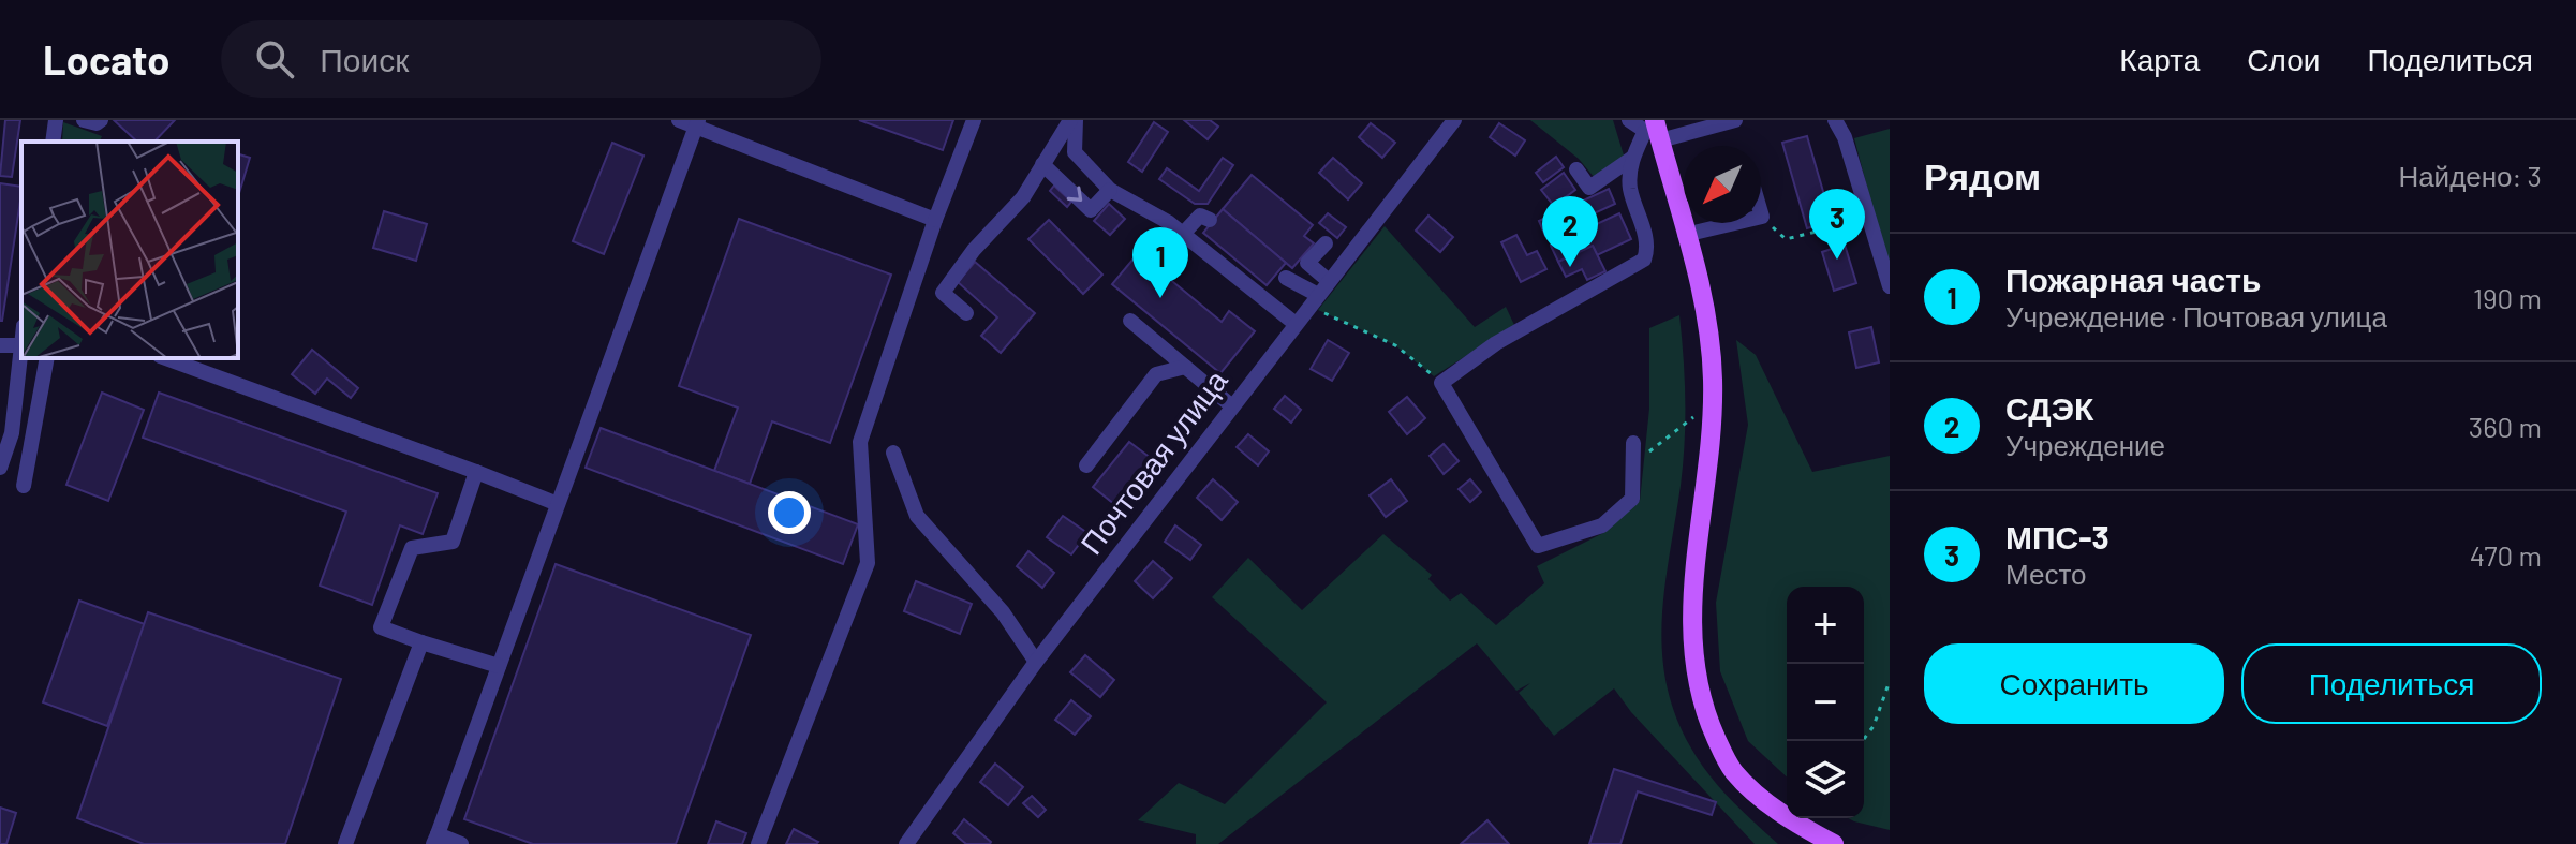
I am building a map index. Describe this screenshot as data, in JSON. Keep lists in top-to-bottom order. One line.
{"streets":{"street":["Почтовая улица"]},"north":"bottom left","page":{"header":"Locato","search":"Поиск","nav":["Карта","Слои","Поделиться"],"heading":["Рядом","Найдено: 3"],"pins":["3","2","1"],"list":[{"mark":"1","name":"Пожарная часть","note":"Учреждение · Почтовая улица","value":"190 m"},{"mark":"2","name":"СДЭК","note":"Учреждение","value":"360 m"},{"mark":"3","name":"МПС-3","note":"Место","value":"470 m"}],"map_buttons":["+","−"],"buttons":["Сохранить","Поделиться"]}}
